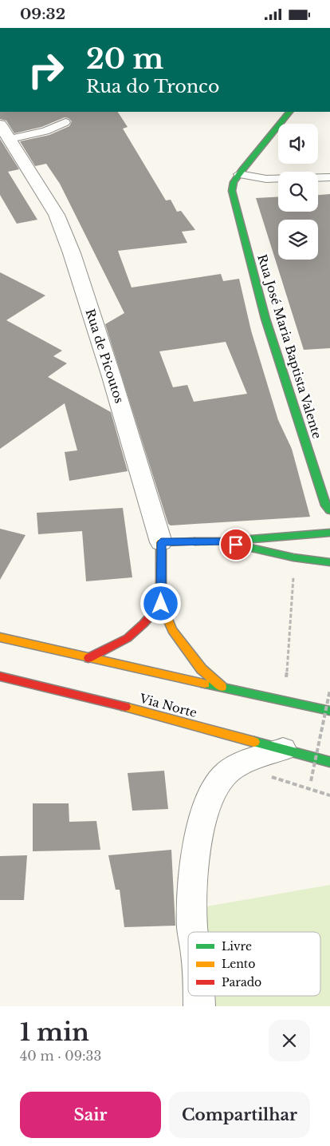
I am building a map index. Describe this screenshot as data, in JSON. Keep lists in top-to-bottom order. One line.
{"streets":{"main road":["Rua José Maria Baptista Valente","Rua de Picoutos","Via Norte"]},"legend":["Livre","Lento","Parado"],"page":{"status":"09:32","turn":["20 m","Rua do Tronco"],"heading":["1 min","40 m · 09:33"],"buttons":["Sair","Compartilhar"]}}
